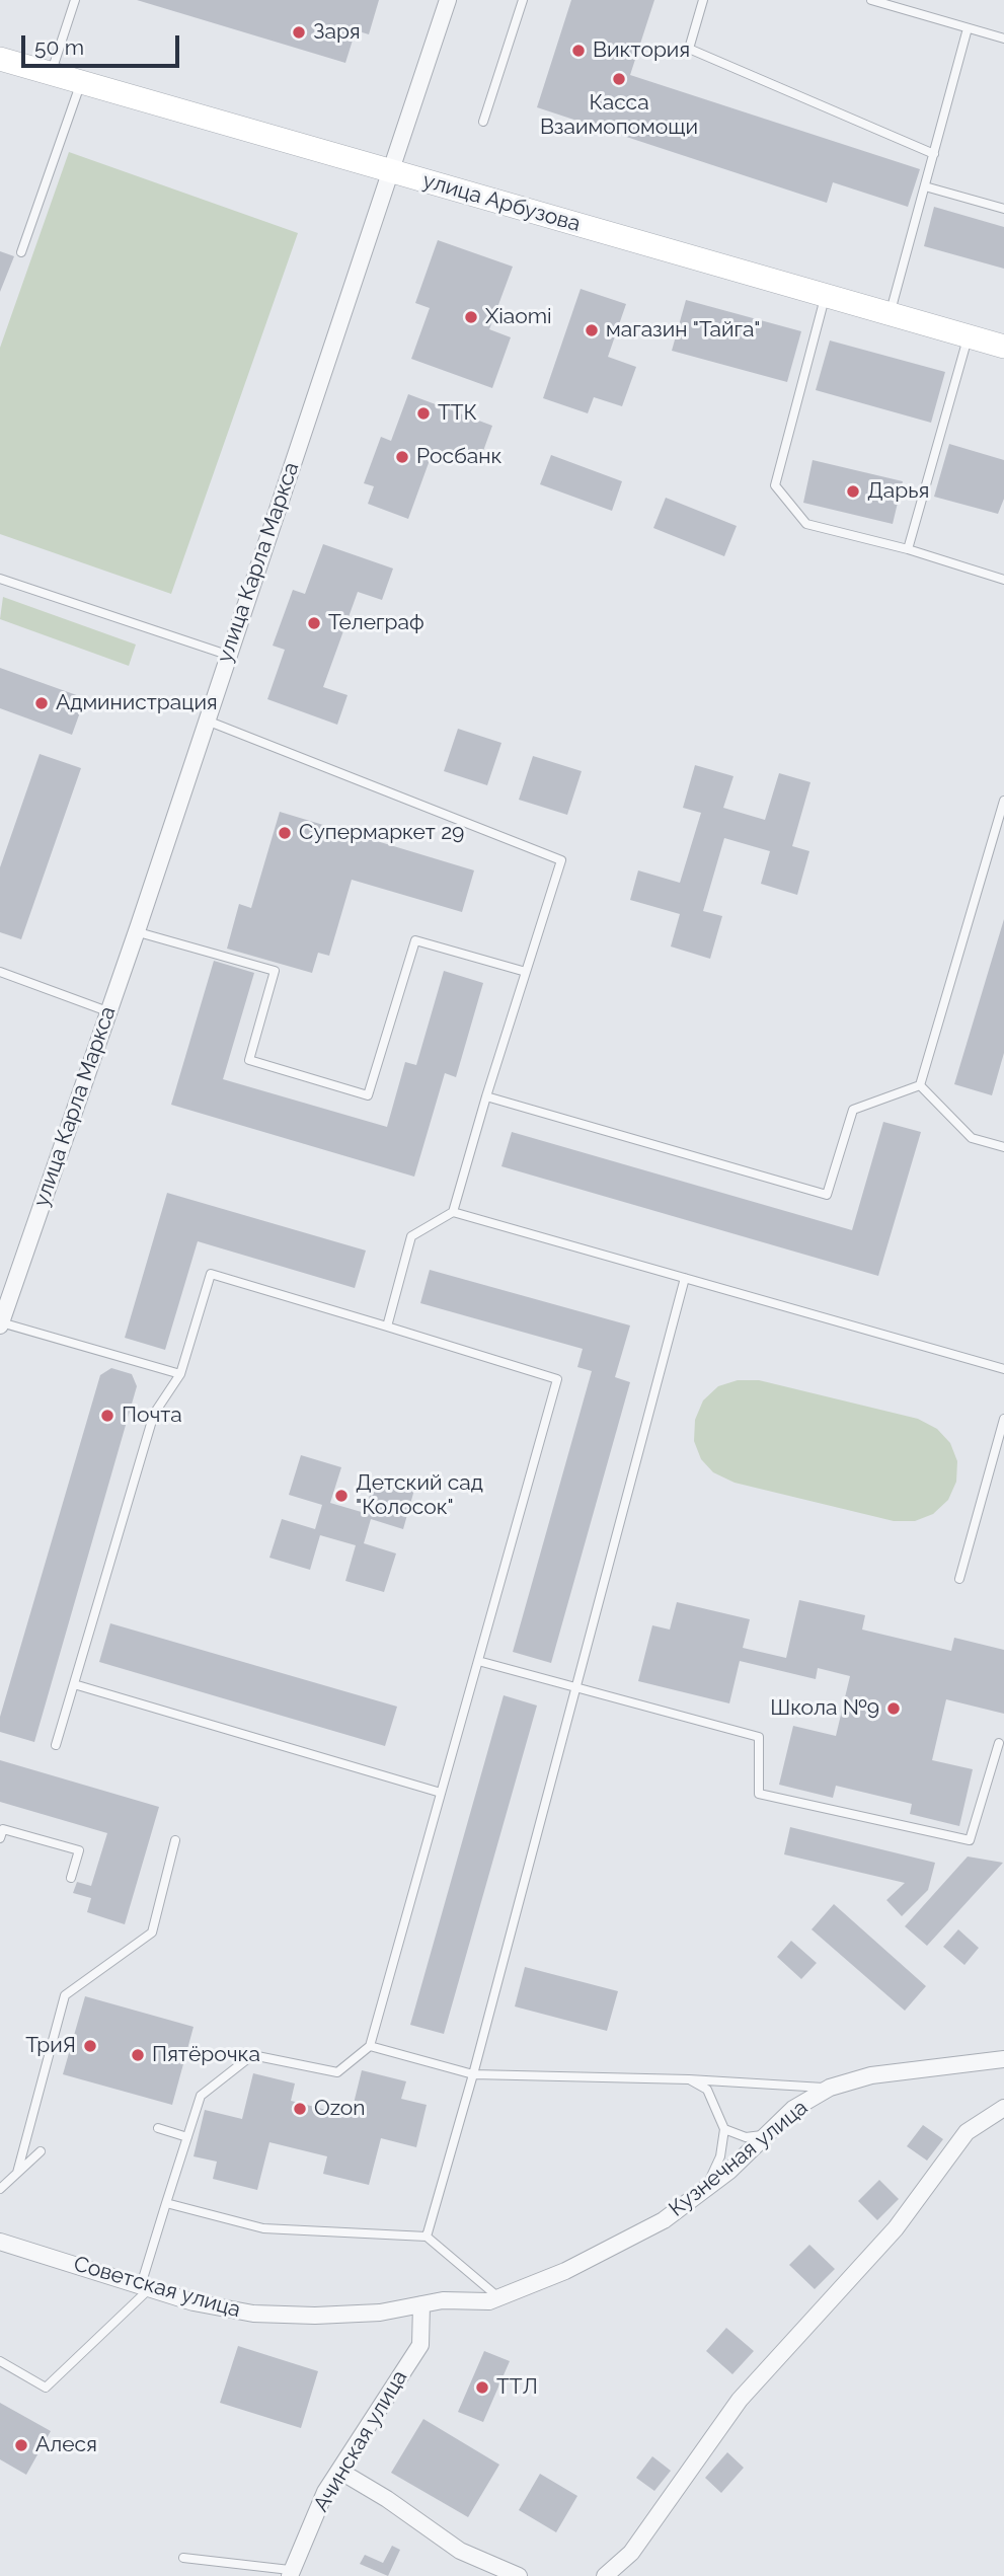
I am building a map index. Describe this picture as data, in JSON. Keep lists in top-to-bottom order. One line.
{"streets":{"street":["улица Арбузова","улица Карла Маркса","Кузнечная улица","Советская улица","Ачинская улица"]},"crossings":[["улица Арбузова","улица Карла Маркса"],["Кузнечная улица","Советская улица"],["Советская улица","Ачинская улица"]],"places":["Заря","Виктория","Касса Взаимопомощи","Xiaomi","магазин \"Тайга\"","ТТК","Росбанк","Дарья","Телеграф","Администрация","Супермаркет 29","Почта","Детский сад \"Колосок\"","Школа №9","ТриЯ","Пятёрочка","Ozon","ТТЛ","Алеся"],"scale_bar":"50 m"}
